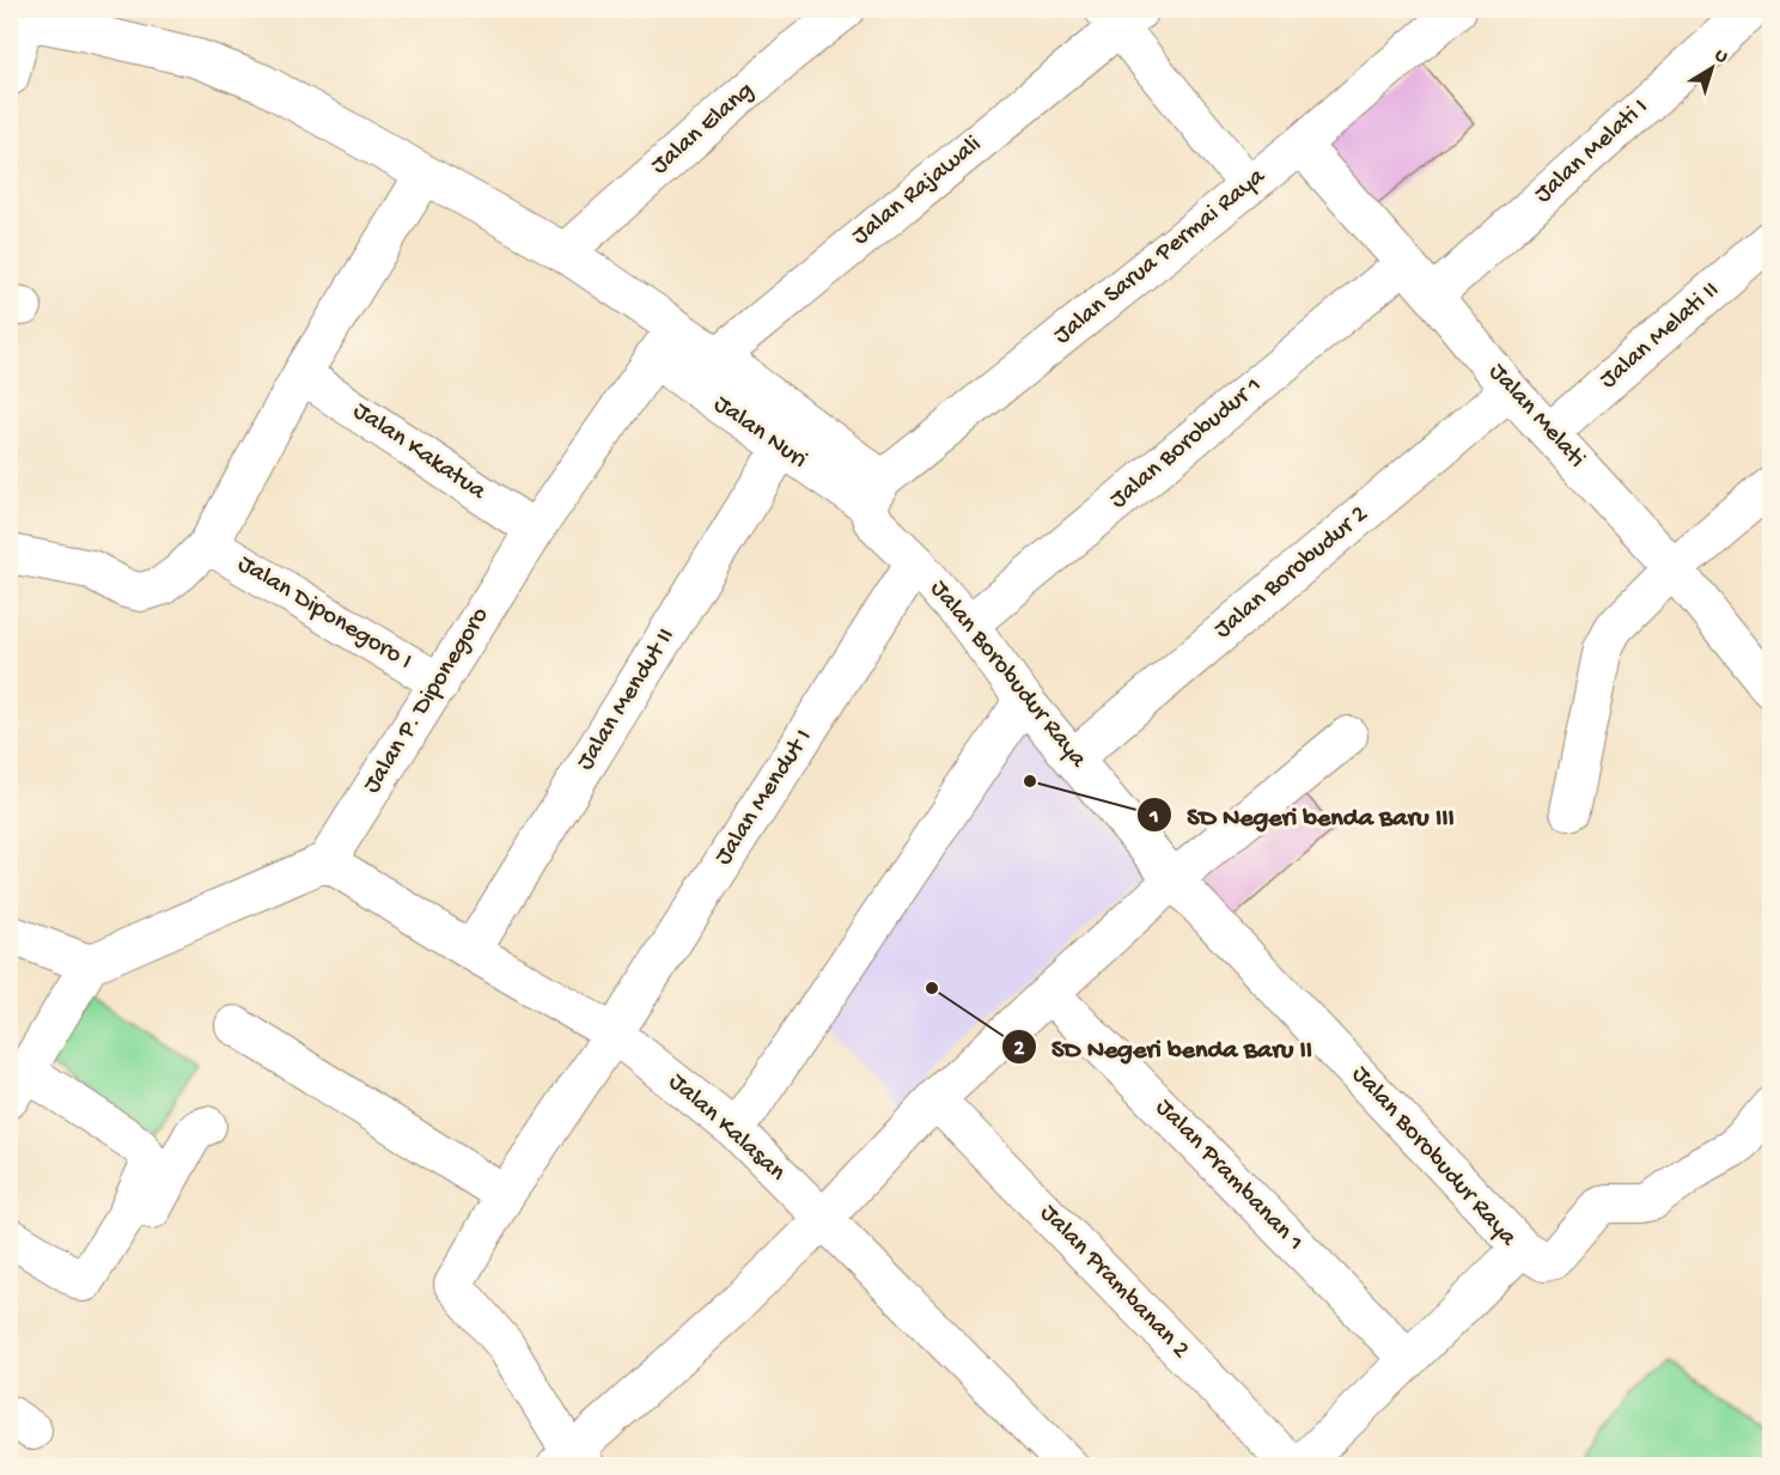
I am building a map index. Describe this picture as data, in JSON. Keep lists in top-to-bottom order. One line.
{"streets":{"street":["Jalan Elang","Jalan Melati I","Jalan Rajawali","Jalan Sarua Permai Raya","Jalan Melati II","Jalan Melati","Jalan Nuri","Jalan Borobudur 1","Jalan Kakatua","Jalan Borobudur 2","Jalan Diponegoro I","Jalan Borobudur Raya","Jalan Mendut II","Jalan P. Diponegoro","Jalan Mendut I","Jalan Kalasan","Jalan Prambanan 1","Jalan Prambanan 2"]},"crossings":[["Jalan Melati I","Jalan Melati"],["Jalan Rajawali","Jalan Nuri"],["Jalan Sarua Permai Raya","Jalan Melati"],["Jalan Sarua Permai Raya","Jalan Nuri"],["Jalan Sarua Permai Raya","Jalan Borobudur Raya"],["Jalan Melati II","Jalan Melati"],["Jalan Melati","Jalan Borobudur 1"],["Jalan Melati","Jalan Borobudur 2"],["Jalan Nuri","Jalan Borobudur Raya"],["Jalan Nuri","Jalan Mendut II"],["Jalan Nuri","Jalan P. Diponegoro"],["Jalan Borobudur 1","Jalan Borobudur Raya"],["Jalan Kakatua","Jalan P. Diponegoro"],["Jalan Borobudur 2","Jalan Borobudur Raya"],["Jalan Diponegoro I","Jalan P. Diponegoro"],["Jalan Borobudur Raya","Jalan Mendut I"],["Jalan Borobudur Raya","Jalan Prambanan 1"],["Jalan Mendut II","Jalan Kalasan"],["Jalan P. Diponegoro","Jalan Kalasan"],["Jalan Mendut I","Jalan Kalasan"]],"places":["SD Negeri benda Baru III","SD Negeri benda Baru II"],"north":"top right"}
